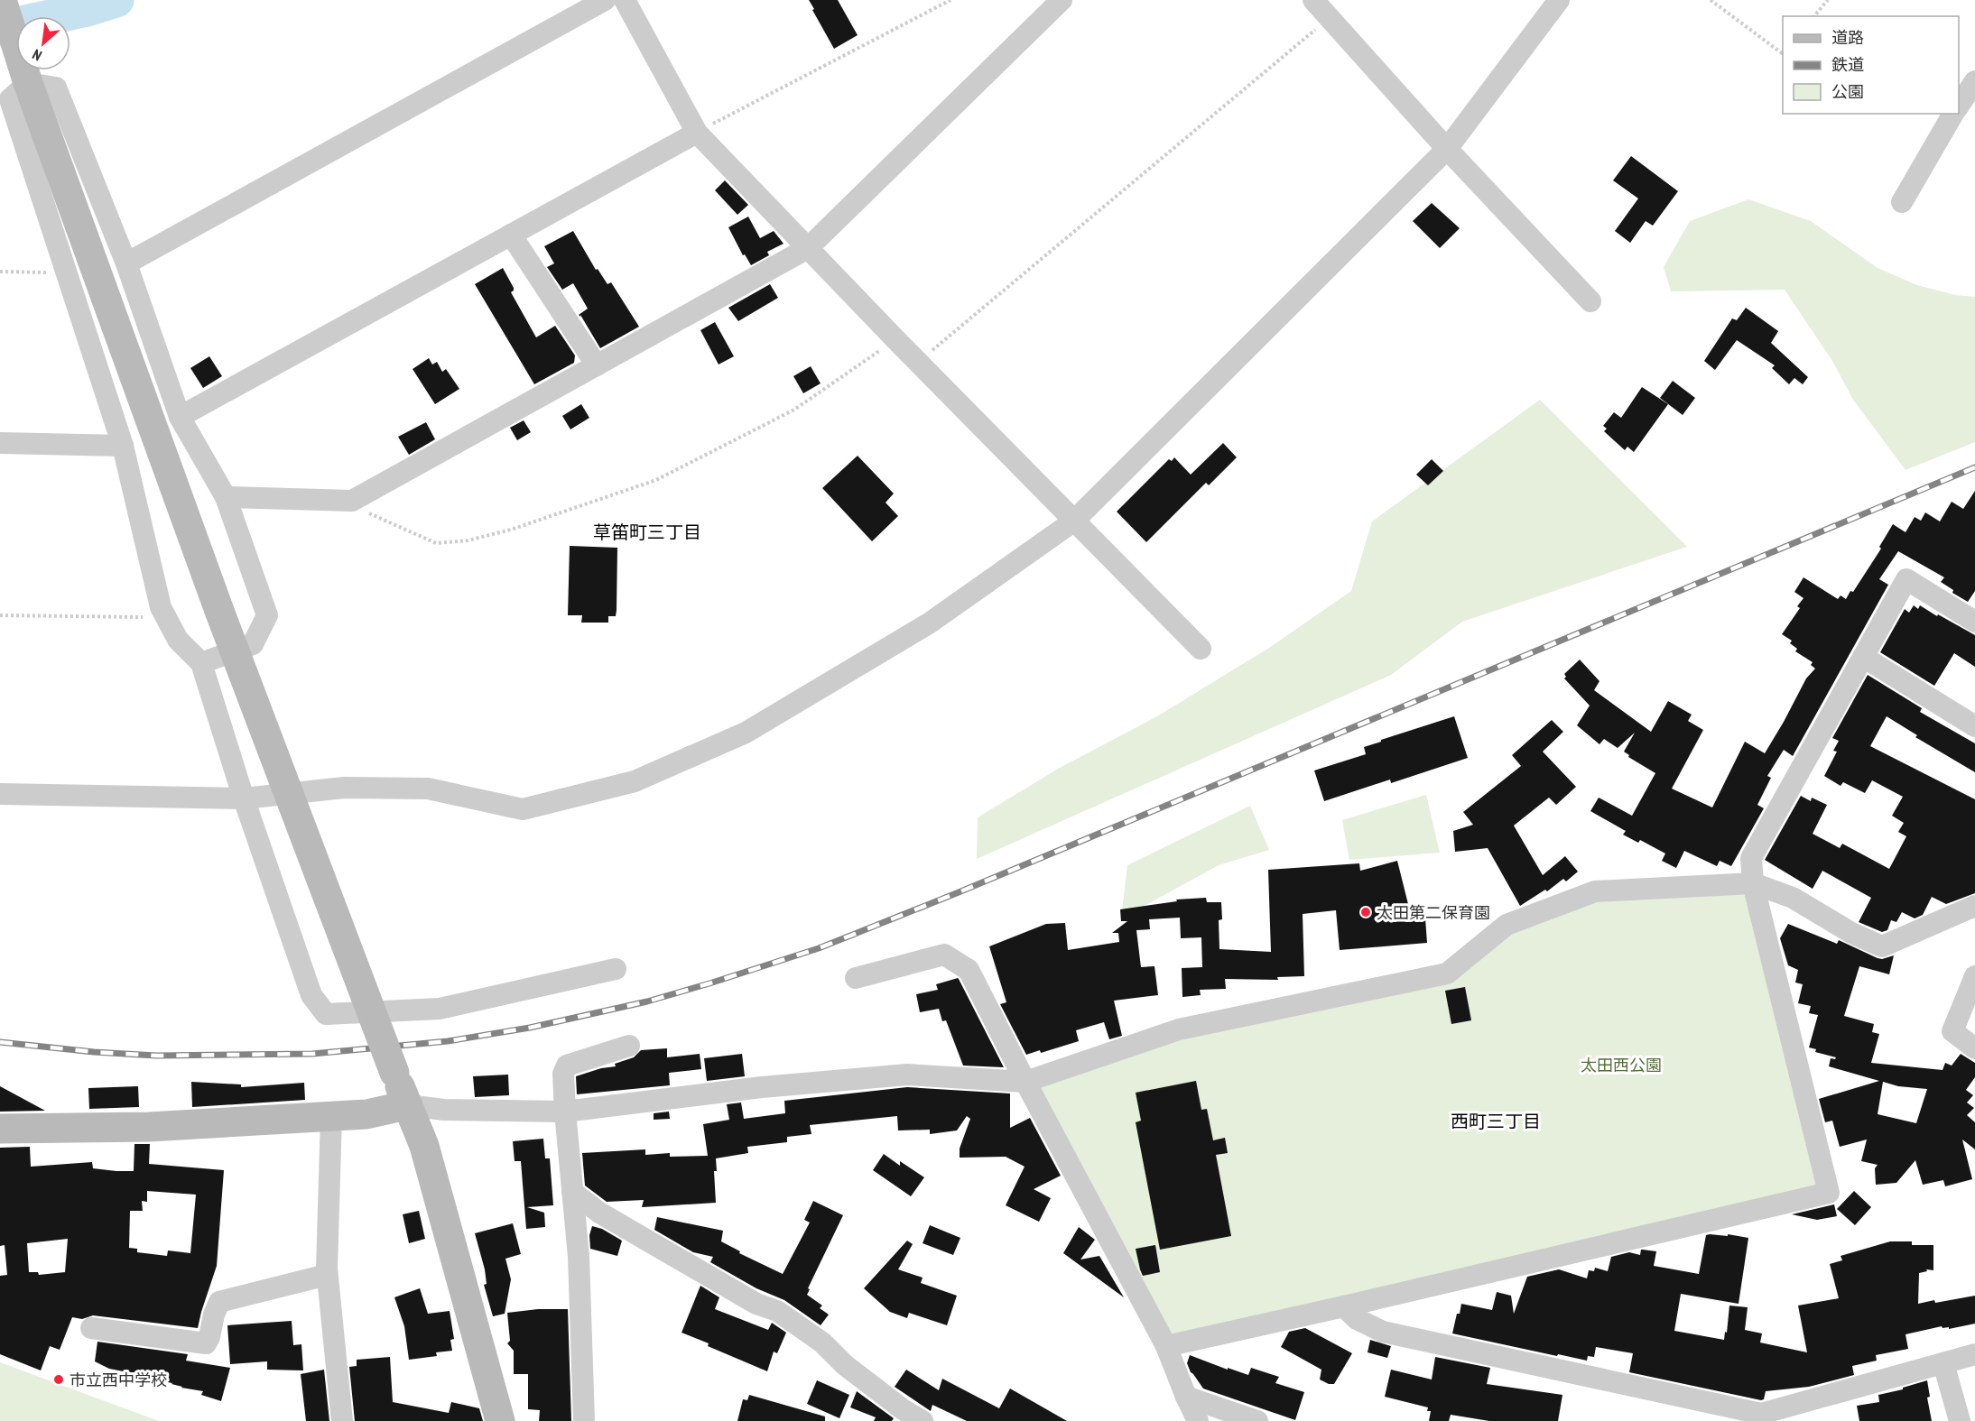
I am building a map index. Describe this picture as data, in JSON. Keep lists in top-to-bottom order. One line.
{"districts":["草笛町三丁目","西町三丁目"],"parks":["太田西公園"],"places":["太田第二保育園","市立西中学校"],"legend":["道路","鉄道","公園"],"north":"bottom left"}
